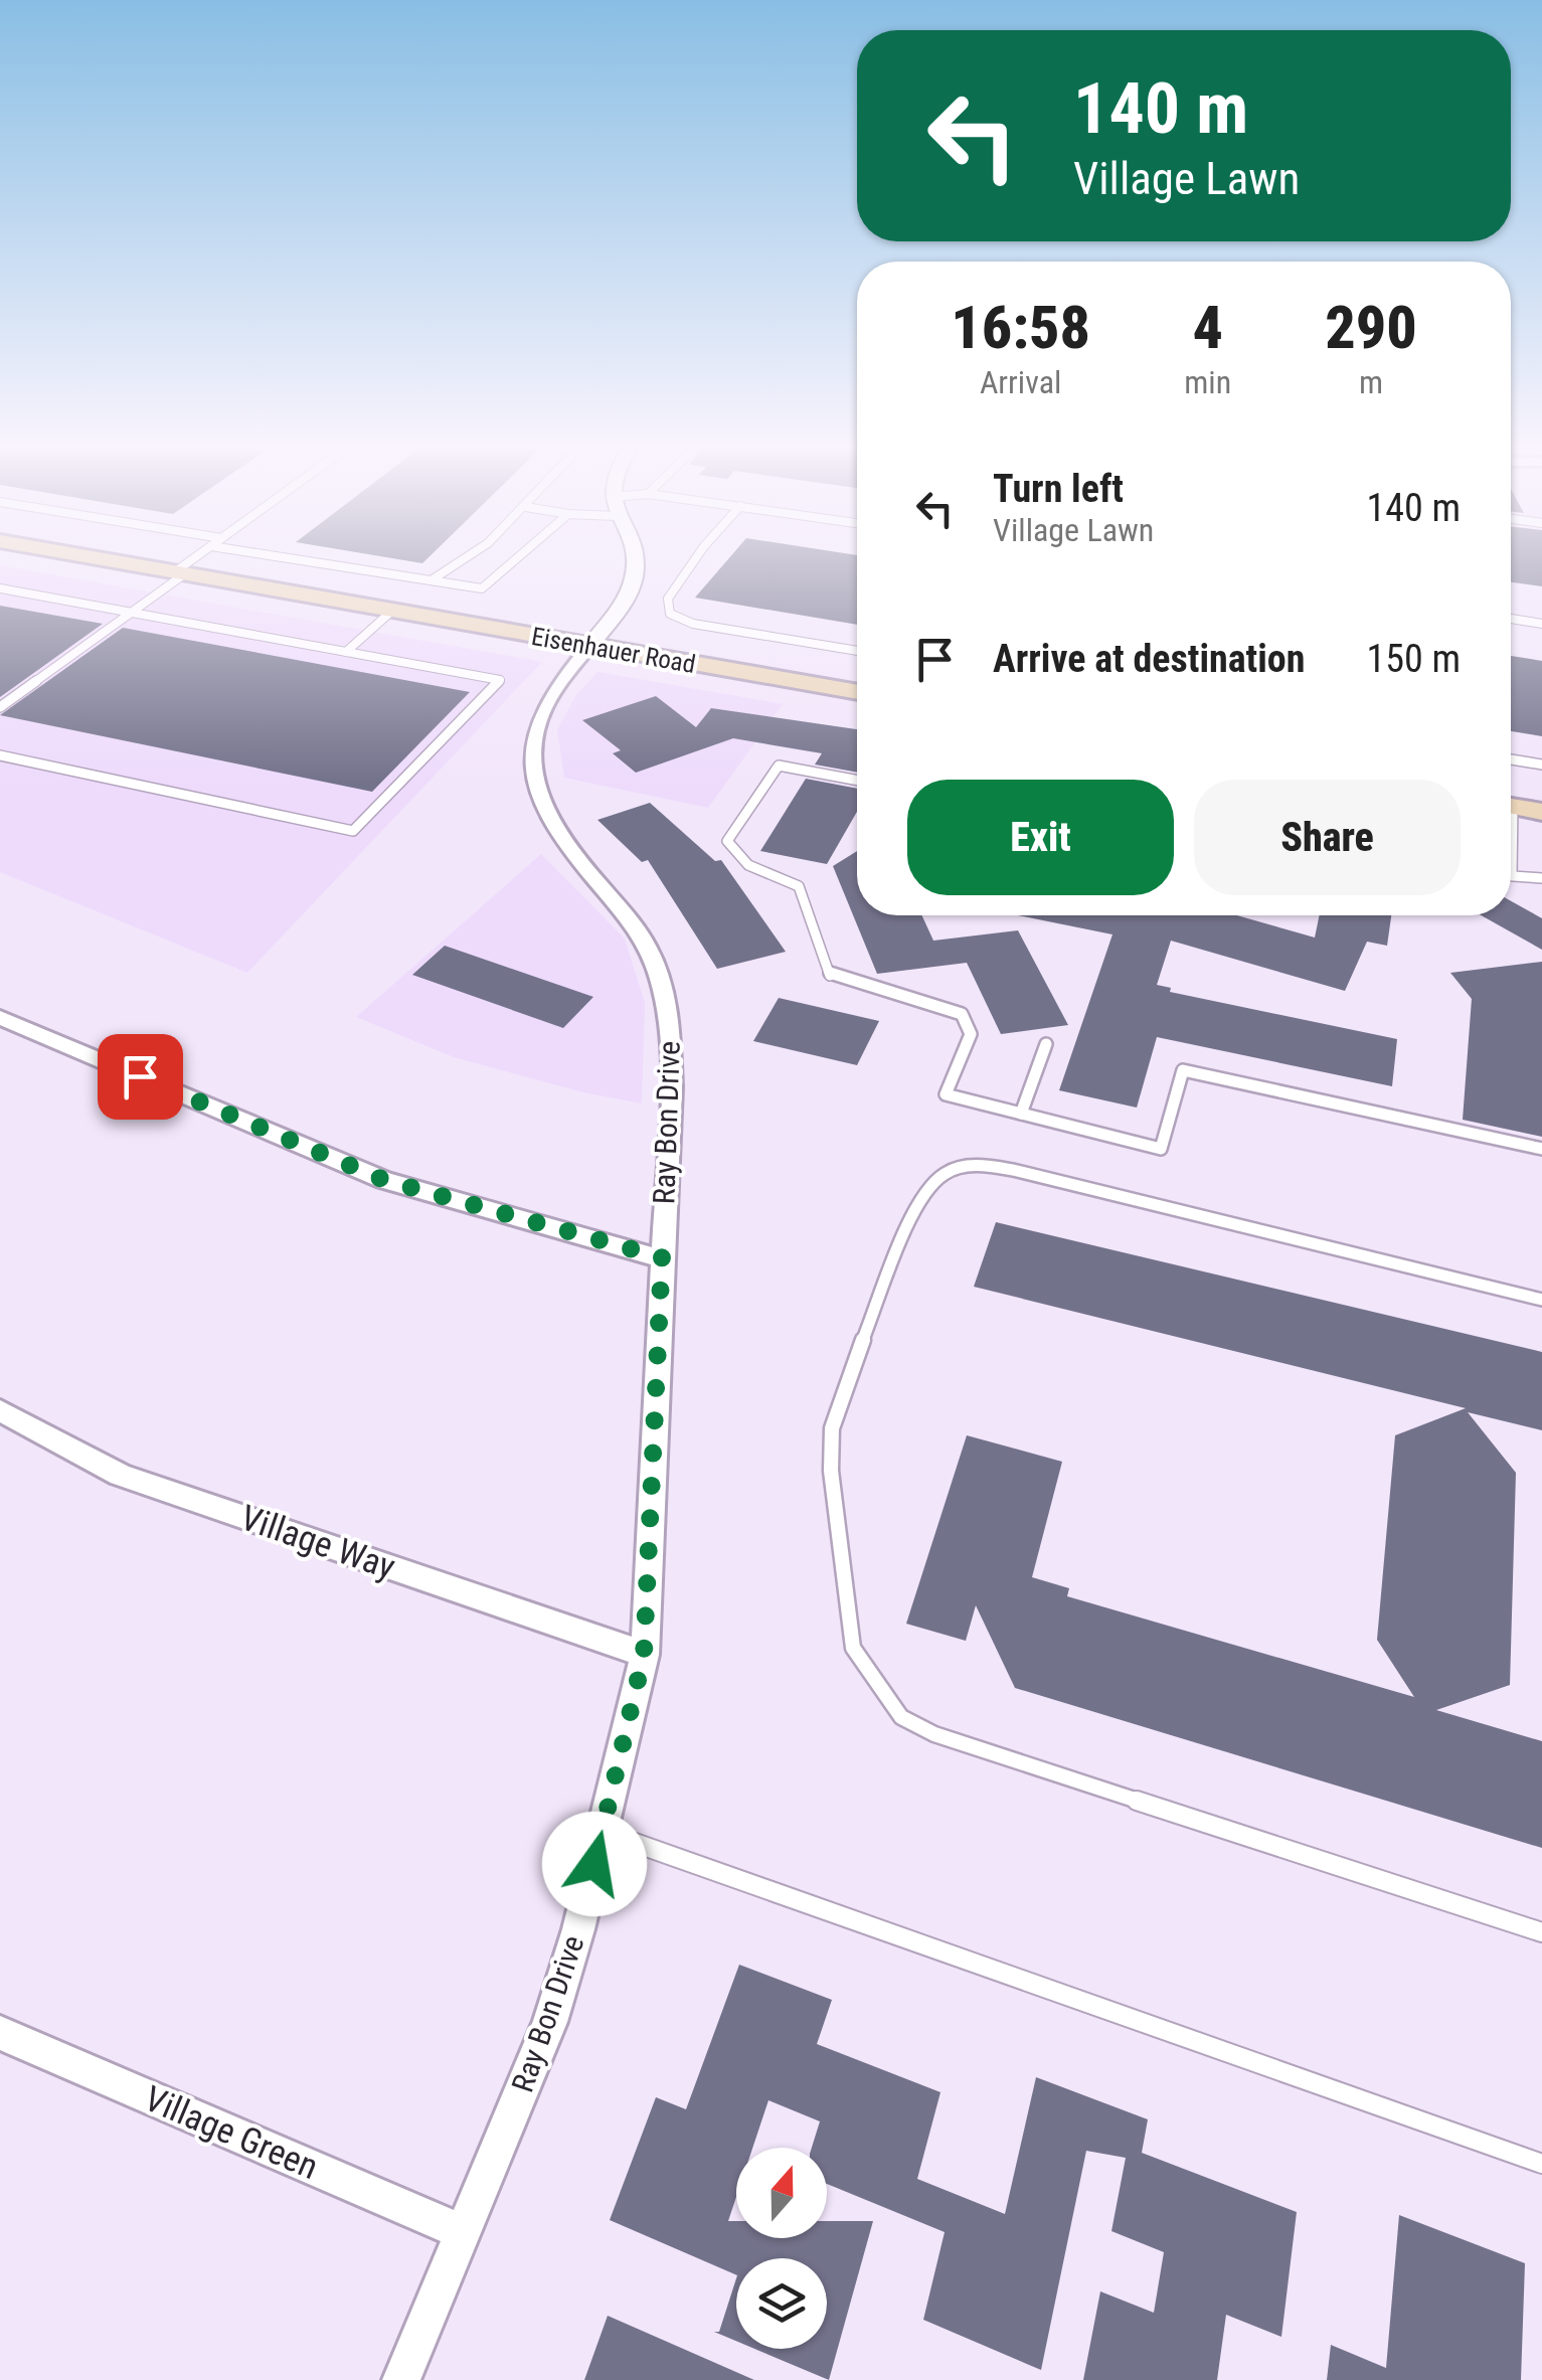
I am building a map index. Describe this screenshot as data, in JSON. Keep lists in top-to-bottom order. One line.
{"streets":{"main road":["Eisenhauer Road"],"street":["Ray Bon Drive","Village Way","Village Green"]},"crossings":[["Eisenhauer Road","Ray Bon Drive"],["Ray Bon Drive","Village Way"],["Ray Bon Drive","Village Green"]],"north":"top","page":{"turn":["140 m","Village Lawn"],"eta":["16:58","Arrival","4","min","290","m"],"list":[{"name":"Turn left","note":"Village Lawn","value":"140 m"},{"name":"Arrive at destination","value":"150 m"}],"buttons":["Exit","Share"]}}
